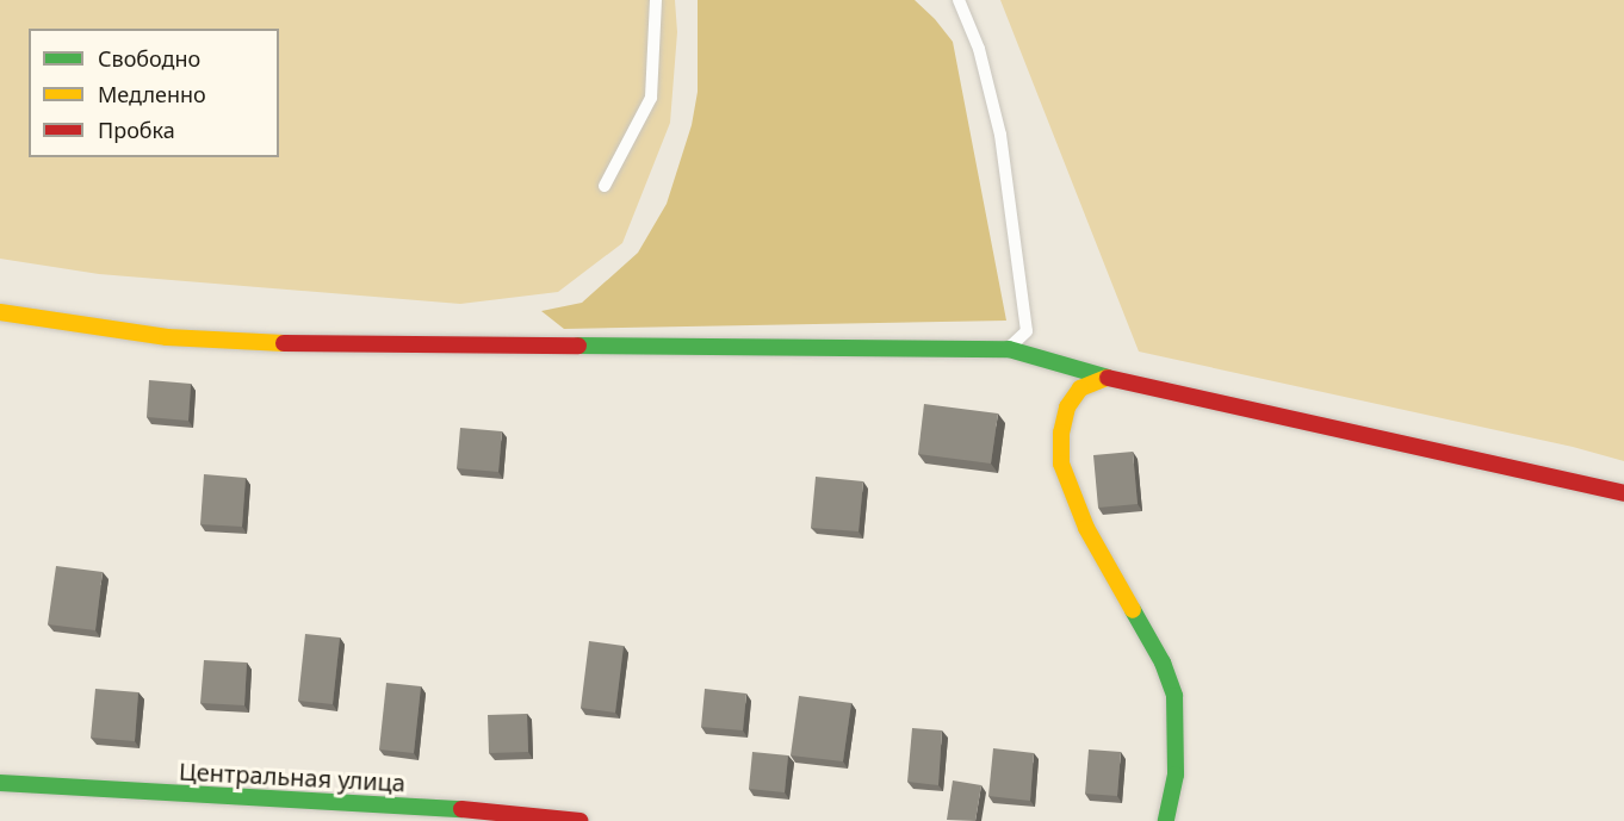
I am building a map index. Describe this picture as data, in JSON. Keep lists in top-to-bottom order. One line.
{"streets":{"street":["Центральная улица"]},"legend":["Свободно","Медленно","Пробка"]}
